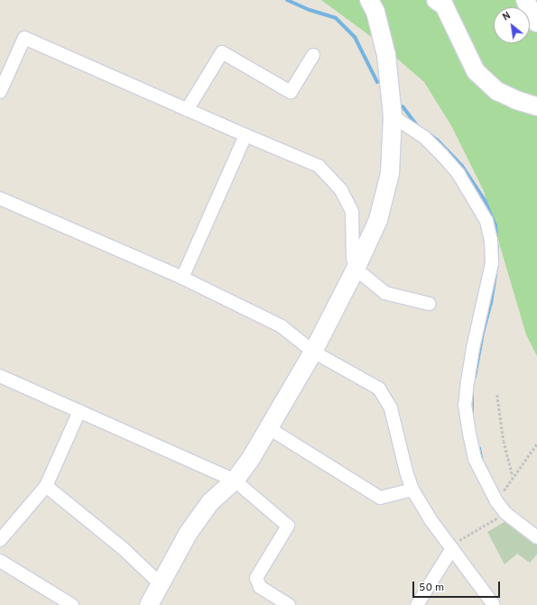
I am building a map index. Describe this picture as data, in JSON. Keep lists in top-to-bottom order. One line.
{"scale_bar":"50 m","north":"top left"}
